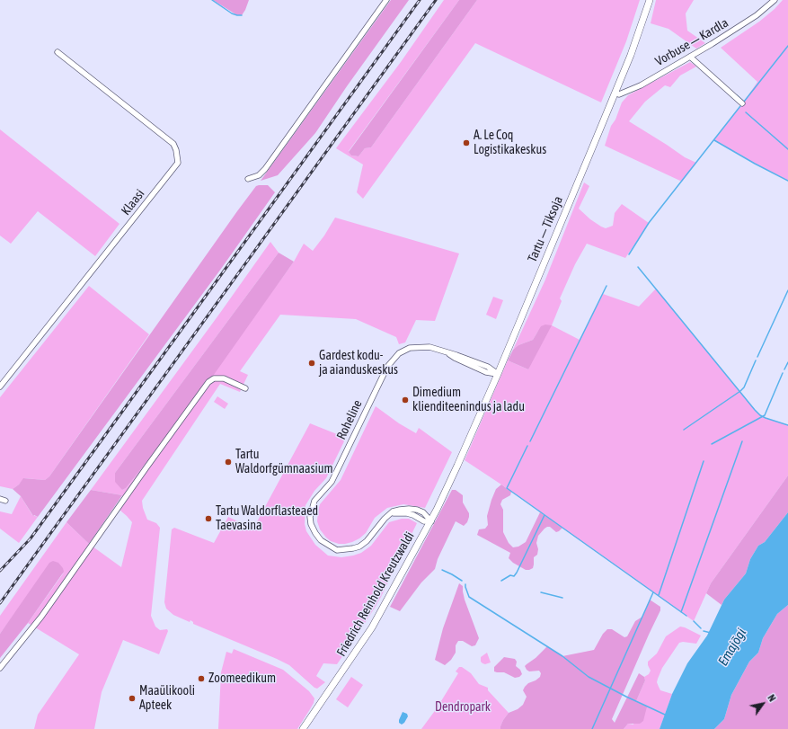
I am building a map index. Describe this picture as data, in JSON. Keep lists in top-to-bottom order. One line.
{"streets":{"main road":["Tartu — Tiksoja","Friedrich Reinhold Kreutzwaldi"],"street":["Vorbuse — Kardla","Klaasi","Roheline"]},"crossings":[["Vorbuse — Kardla","Tartu — Tiksoja"],["Tartu — Tiksoja","Roheline"],["Tartu — Tiksoja","Friedrich Reinhold Kreutzwaldi"],["Roheline","Friedrich Reinhold Kreutzwaldi"]],"water":["Emajõgi"],"parks":["Dendropark"],"places":["A. Le Coq Logistikakeskus","Gardest kodu- ja aianduskeskus","Dimedium klienditeenindus ja ladu","Tartu Waldorfgümnaasium","Tartu Waldorflasteaed Taevasina","Zoomeedikum","Maaülikooli Apteek"],"north":"top right"}
